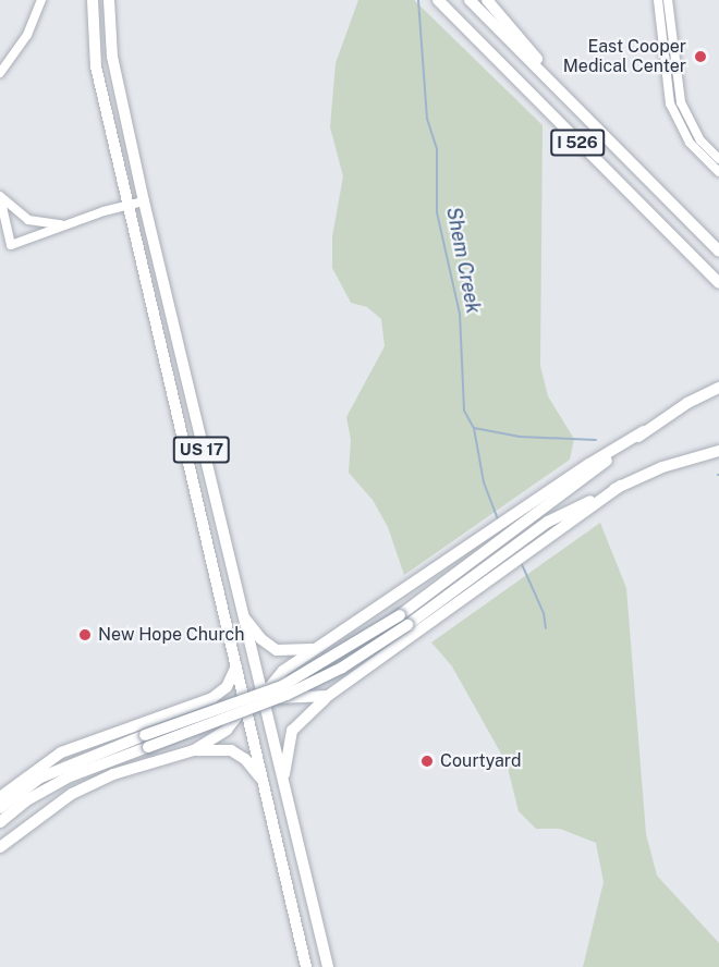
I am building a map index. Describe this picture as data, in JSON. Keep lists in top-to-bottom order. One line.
{"streets":{"highway":["I 526","US 17"]},"water":["Shem Creek"],"places":["East Cooper Medical Center","New Hope Church","Courtyard"]}
